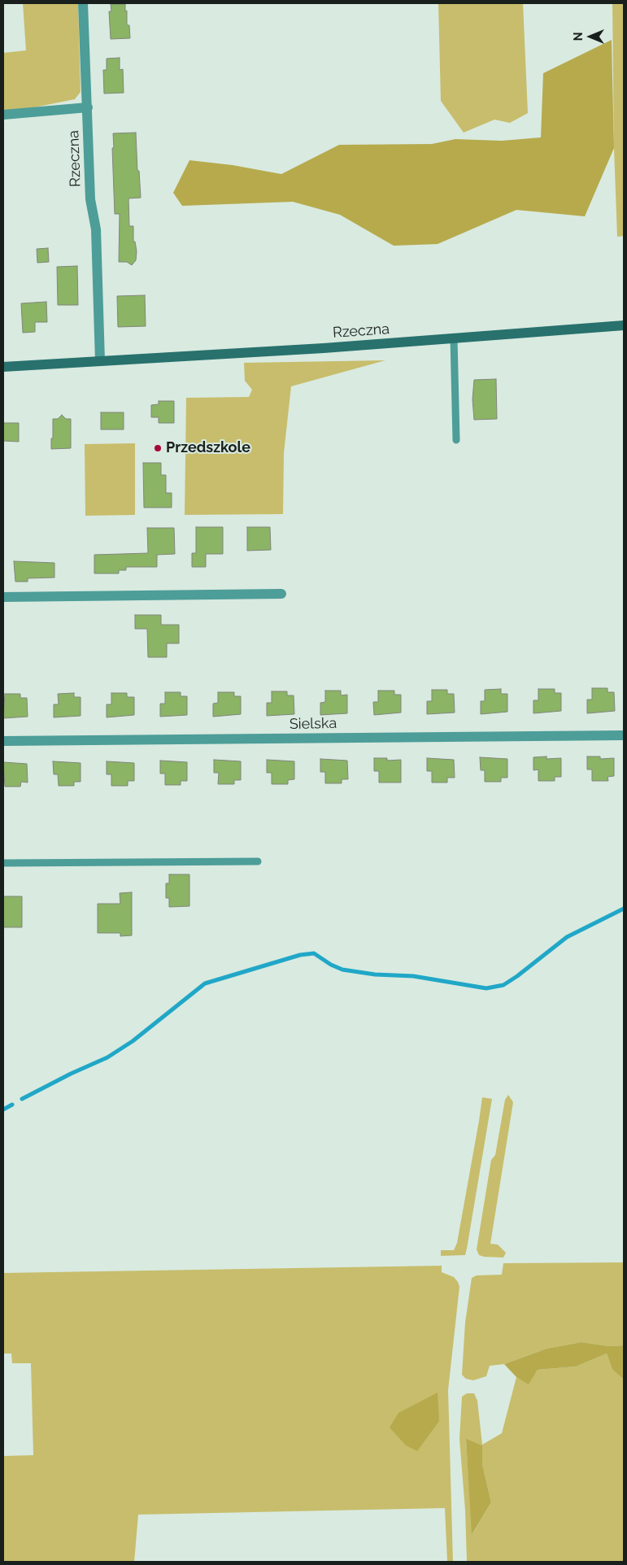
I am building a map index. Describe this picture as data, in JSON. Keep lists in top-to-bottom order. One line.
{"streets":{"street":["Rzeczna","Sielska"]},"places":["Przedszkole"],"north":"left"}
